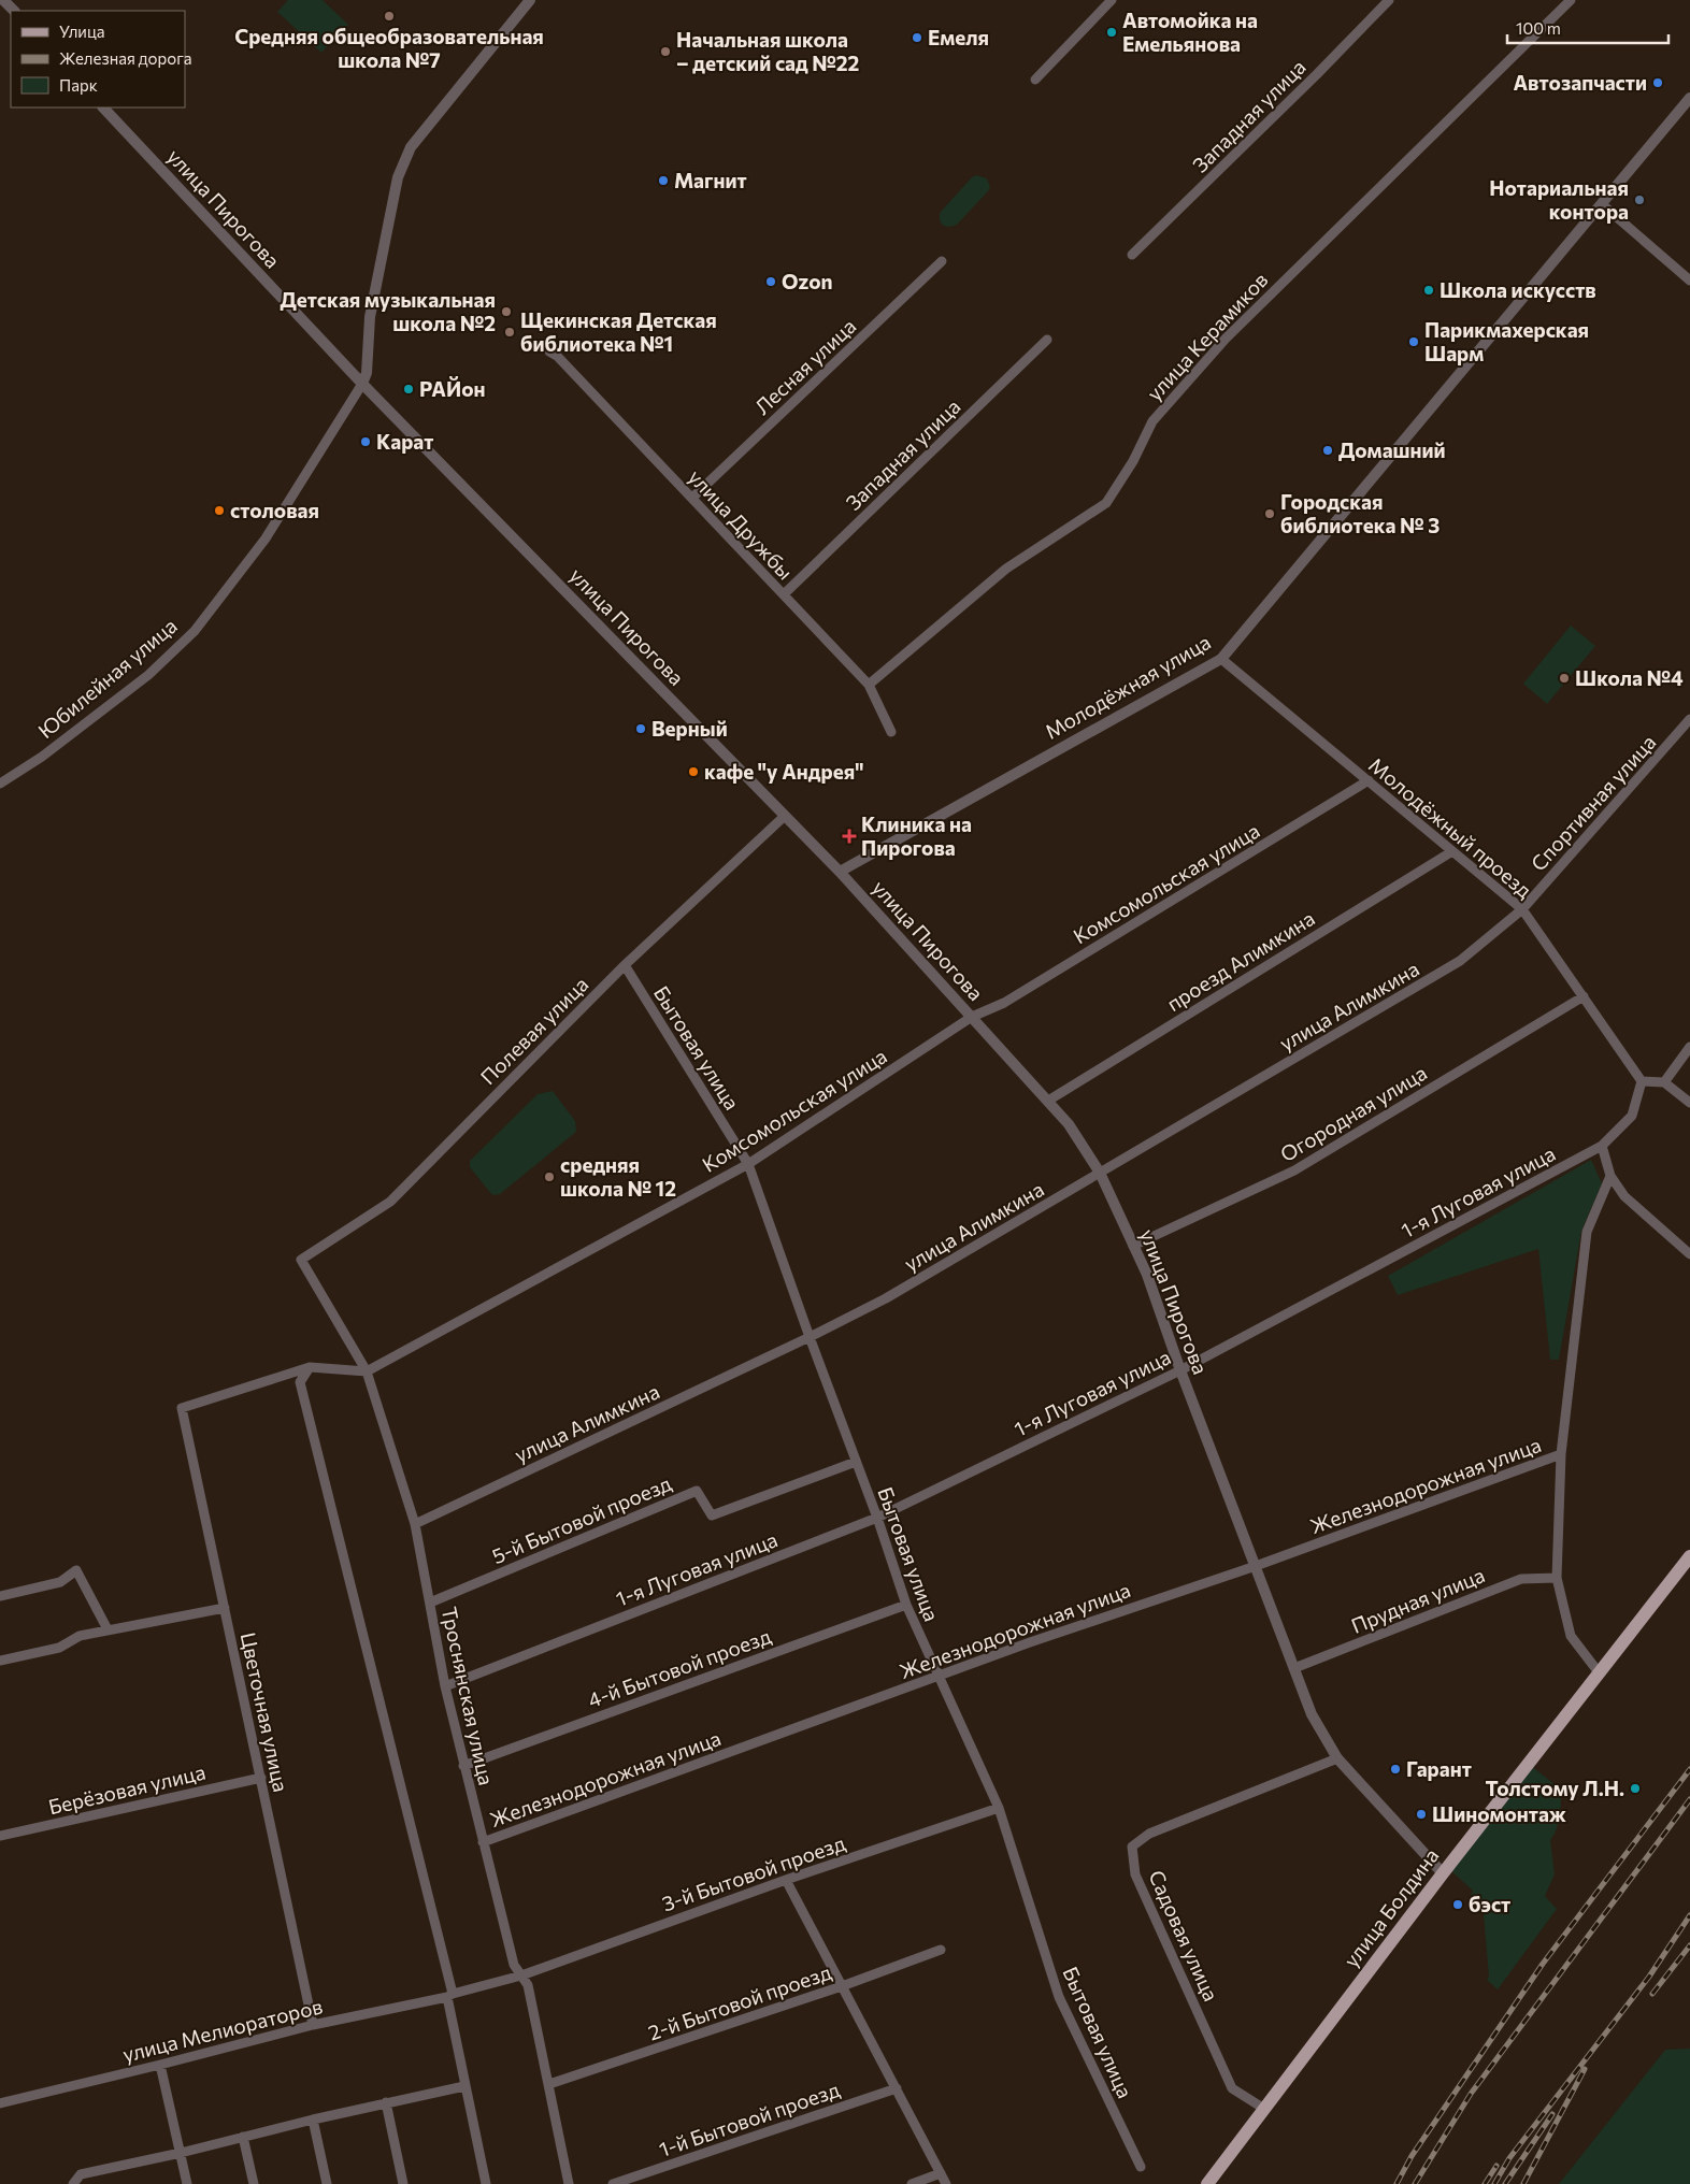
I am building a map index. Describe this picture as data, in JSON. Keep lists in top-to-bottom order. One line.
{"streets":{"main road":["улица Болдина"],"street":["Западная улица","улица Пирогова","улица Керамиков","Лесная улица","улица Дружбы","Юбилейная улица","Молодёжная улица","Спортивная улица","Молодёжный проезд","Комсомольская улица","проезд Алимкина","улица Алимкина","Полевая улица","Бытовая улица","Огородная улица","1-я Луговая улица","Железнодорожная улица","5-й Бытовой проезд","Прудная улица","4-й Бытовой проезд","Троснянская улица","Цветочная улица","Берёзовая улица","3-й Бытовой проезд","Садовая улица","2-й Бытовой проезд","улица Мелиораторов","1-й Бытовой проезд"]},"crossings":[["Западная улица","улица Дружбы"],["улица Пирогова","Юбилейная улица"],["улица Пирогова","Молодёжная улица"],["улица Пирогова","Комсомольская улица"],["улица Пирогова","проезд Алимкина"],["улица Пирогова","улица Алимкина"],["улица Пирогова","Полевая улица"],["улица Пирогова","Огородная улица"],["улица Пирогова","1-я Луговая улица"],["улица Пирогова","Железнодорожная улица"],["улица Пирогова","Прудная улица"],["улица Пирогова","улица Болдина"],["улица Пирогова","Садовая улица"],["улица Керамиков","улица Дружбы"],["Лесная улица","улица Дружбы"],["Молодёжная улица","Молодёжный проезд"],["Спортивная улица","Молодёжный проезд"],["Спортивная улица","улица Алимкина"],["Молодёжный проезд","Комсомольская улица"],["Молодёжный проезд","проезд Алимкина"],["Молодёжный проезд","улица Алимкина"],["Молодёжный проезд","Огородная улица"],["Молодёжный проезд","1-я Луговая улица"],["Комсомольская улица","Бытовая улица"],["Комсомольская улица","Троснянская улица"],["улица Алимкина","Бытовая улица"],["улица Алимкина","Троснянская улица"],["Полевая улица","Бытовая улица"],["Полевая улица","Троснянская улица"],["Бытовая улица","1-я Луговая улица"],["Бытовая улица","Железнодорожная улица"],["Бытовая улица","5-й Бытовой проезд"],["Бытовая улица","4-й Бытовой проезд"],["Бытовая улица","3-й Бытовой проезд"],["1-я Луговая улица","Троснянская улица"],["Железнодорожная улица","Троснянская улица"],["5-й Бытовой проезд","Троснянская улица"],["4-й Бытовой проезд","Троснянская улица"],["Троснянская улица","3-й Бытовой проезд"],["Троснянская улица","2-й Бытовой проезд"],["Цветочная улица","Берёзовая улица"],["Цветочная улица","улица Мелиораторов"],["3-й Бытовой проезд","улица Мелиораторов"],["улица Болдина","Садовая улица"]],"places":{"other":["Средняя общеобразовательная школа №7","Автомойка на Емельянова","Емеля","Начальная школа – детский сад №22","Автозапчасти","Магнит","Нотариальная контора","Ozon","Школа искусств","Детская музыкальная школа №2","Щекинская Детская библиотека №1","Парикмахерская Шарм","РАЙон","Карат","Домашний","столовая","Городская библиотека № 3","Школа №4","Верный","кафе \"у Андрея\"","средняя школа № 12","Гарант","Толстому Л.Н.","Шиномонтаж","бэст"],"health":["Клиника на Пирогова"]},"legend":["Улица","Железная дорога","Парк"],"scale_bar":"100 m"}
